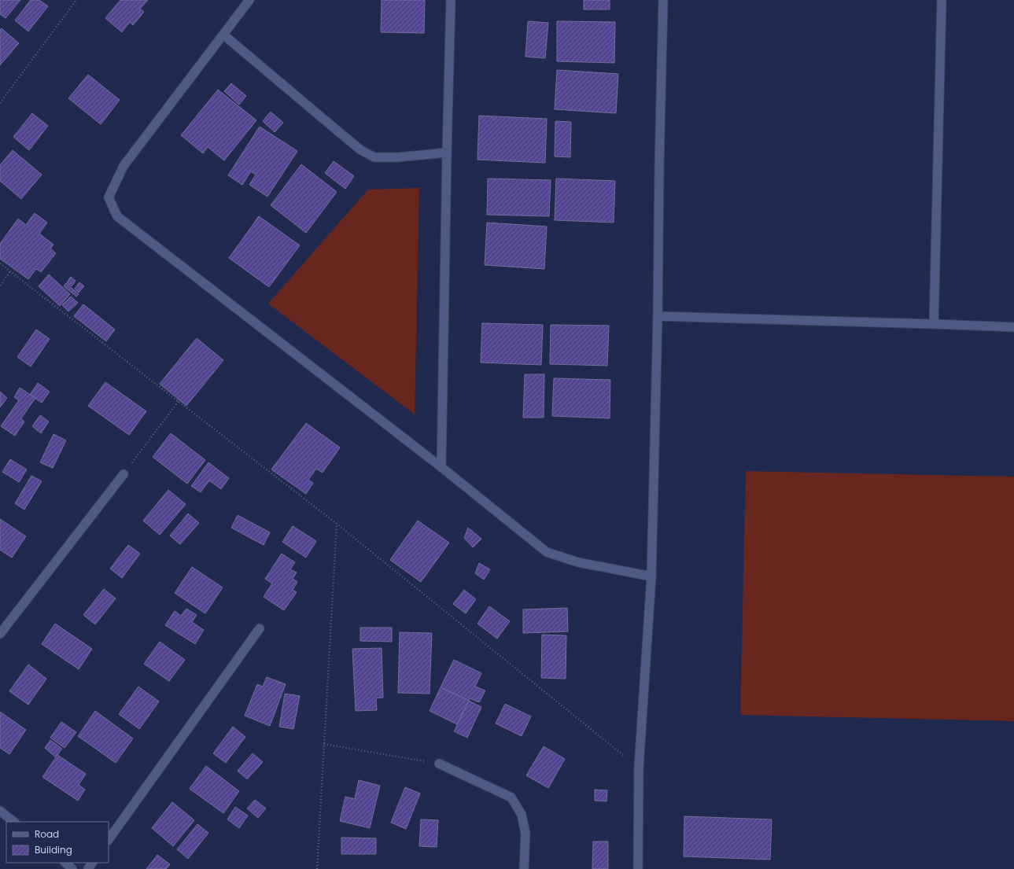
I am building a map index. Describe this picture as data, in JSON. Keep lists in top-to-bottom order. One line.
{"legend":["Road","Building"]}
